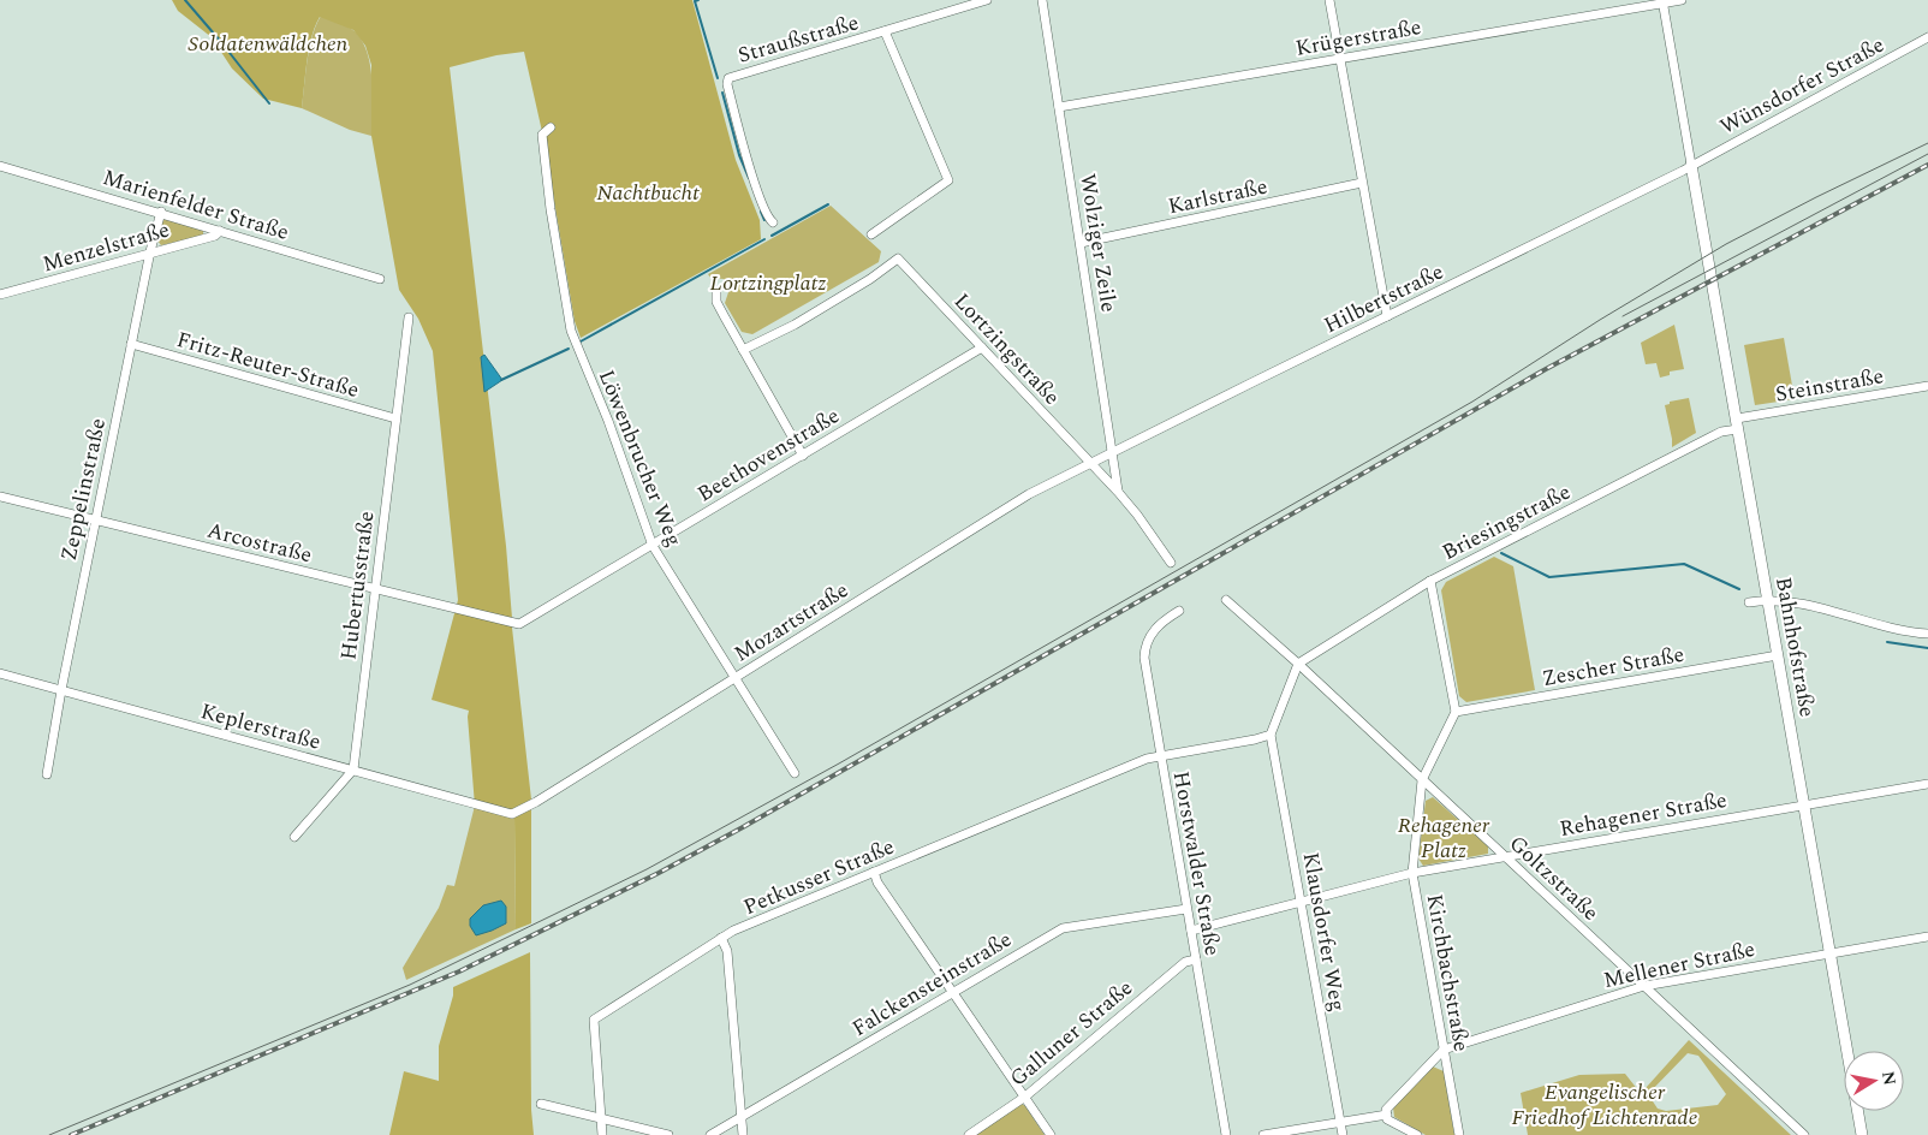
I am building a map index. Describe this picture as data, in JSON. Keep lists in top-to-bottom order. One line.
{"streets":{"street":["Krügerstraße","Straußstraße","Wünsdorfer Straße","Karlstraße","Marienfelder Straße","Wolziger Zeile","Menzelstraße","Hilbertstraße","Lortzingstraße","Fritz-Reuter-Straße","Steinstraße","Beethovenstraße","Löwenbrucher Weg","Zeppelinstraße","Briesingstraße","Arcostraße","Hubertusstraße","Mozartstraße","Bahnhofstraße","Zescher Straße","Keplerstraße","Rehagener Straße","Horstwalder Straße","Petkusser Straße","Goltzstraße","Klausdorfer Weg","Mellener Straße","Kirchbachstraße","Falckensteinstraße","Galluner Straße"]},"crossings":[["Krügerstraße","Wolziger Zeile"],["Wünsdorfer Straße","Hilbertstraße"],["Wünsdorfer Straße","Bahnhofstraße"],["Karlstraße","Wolziger Zeile"],["Marienfelder Straße","Menzelstraße"],["Marienfelder Straße","Zeppelinstraße"],["Wolziger Zeile","Hilbertstraße"],["Menzelstraße","Zeppelinstraße"],["Hilbertstraße","Lortzingstraße"],["Hilbertstraße","Mozartstraße"],["Hilbertstraße","Bahnhofstraße"],["Lortzingstraße","Beethovenstraße"],["Lortzingstraße","Mozartstraße"],["Fritz-Reuter-Straße","Zeppelinstraße"],["Fritz-Reuter-Straße","Hubertusstraße"],["Steinstraße","Briesingstraße"],["Steinstraße","Bahnhofstraße"],["Beethovenstraße","Löwenbrucher Weg"],["Beethovenstraße","Arcostraße"],["Löwenbrucher Weg","Mozartstraße"],["Zeppelinstraße","Arcostraße"],["Zeppelinstraße","Keplerstraße"],["Briesingstraße","Bahnhofstraße"],["Briesingstraße","Goltzstraße"],["Arcostraße","Hubertusstraße"],["Hubertusstraße","Keplerstraße"],["Mozartstraße","Keplerstraße"],["Bahnhofstraße","Zescher Straße"],["Bahnhofstraße","Rehagener Straße"],["Bahnhofstraße","Mellener Straße"],["Zescher Straße","Kirchbachstraße"],["Rehagener Straße","Horstwalder Straße"],["Rehagener Straße","Goltzstraße"],["Rehagener Straße","Klausdorfer Weg"],["Rehagener Straße","Kirchbachstraße"],["Horstwalder Straße","Petkusser Straße"],["Horstwalder Straße","Falckensteinstraße"],["Horstwalder Straße","Galluner Straße"],["Petkusser Straße","Klausdorfer Weg"],["Goltzstraße","Mellener Straße"],["Goltzstraße","Kirchbachstraße"],["Mellener Straße","Kirchbachstraße"]],"parks":["Soldatenwäldchen","Nachtbucht","Lortzingplatz","Rehagener Platz","Evangelischer Friedhof Lichtenrade"],"north":"right"}
